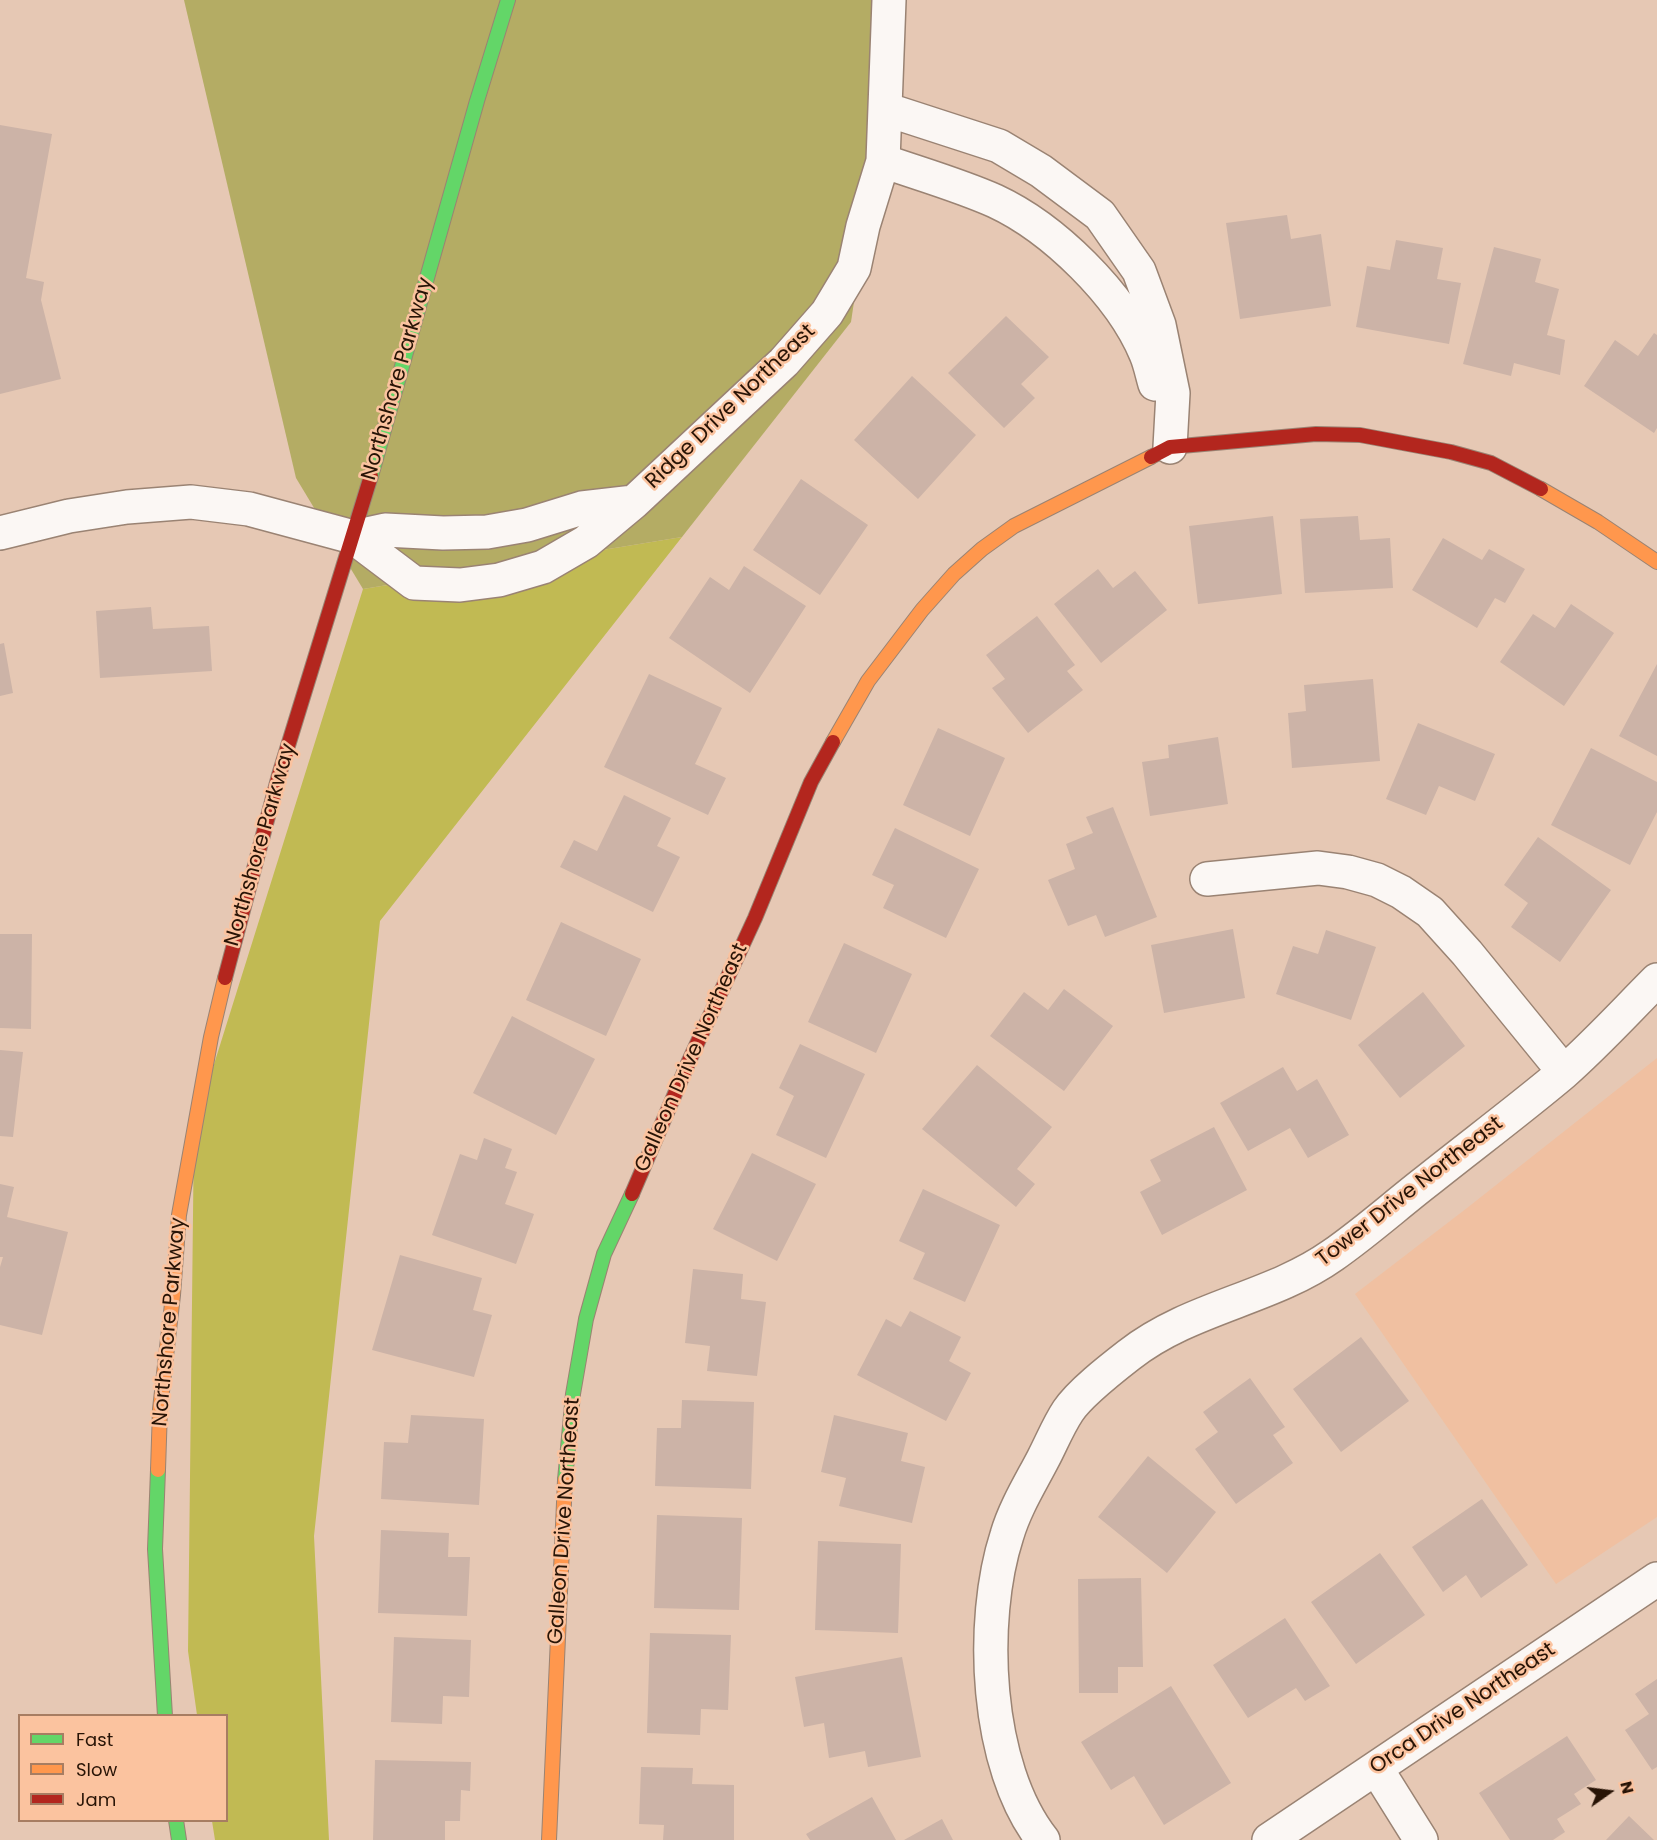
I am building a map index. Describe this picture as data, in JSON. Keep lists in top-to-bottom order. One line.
{"streets":{"street":["Northshore Parkway","Ridge Drive Northeast","Galleon Drive Northeast","Tower Drive Northeast","Orca Drive Northeast"]},"crossings":[["Northshore Parkway","Ridge Drive Northeast"]],"legend":["Fast","Slow","Jam"],"north":"right"}
